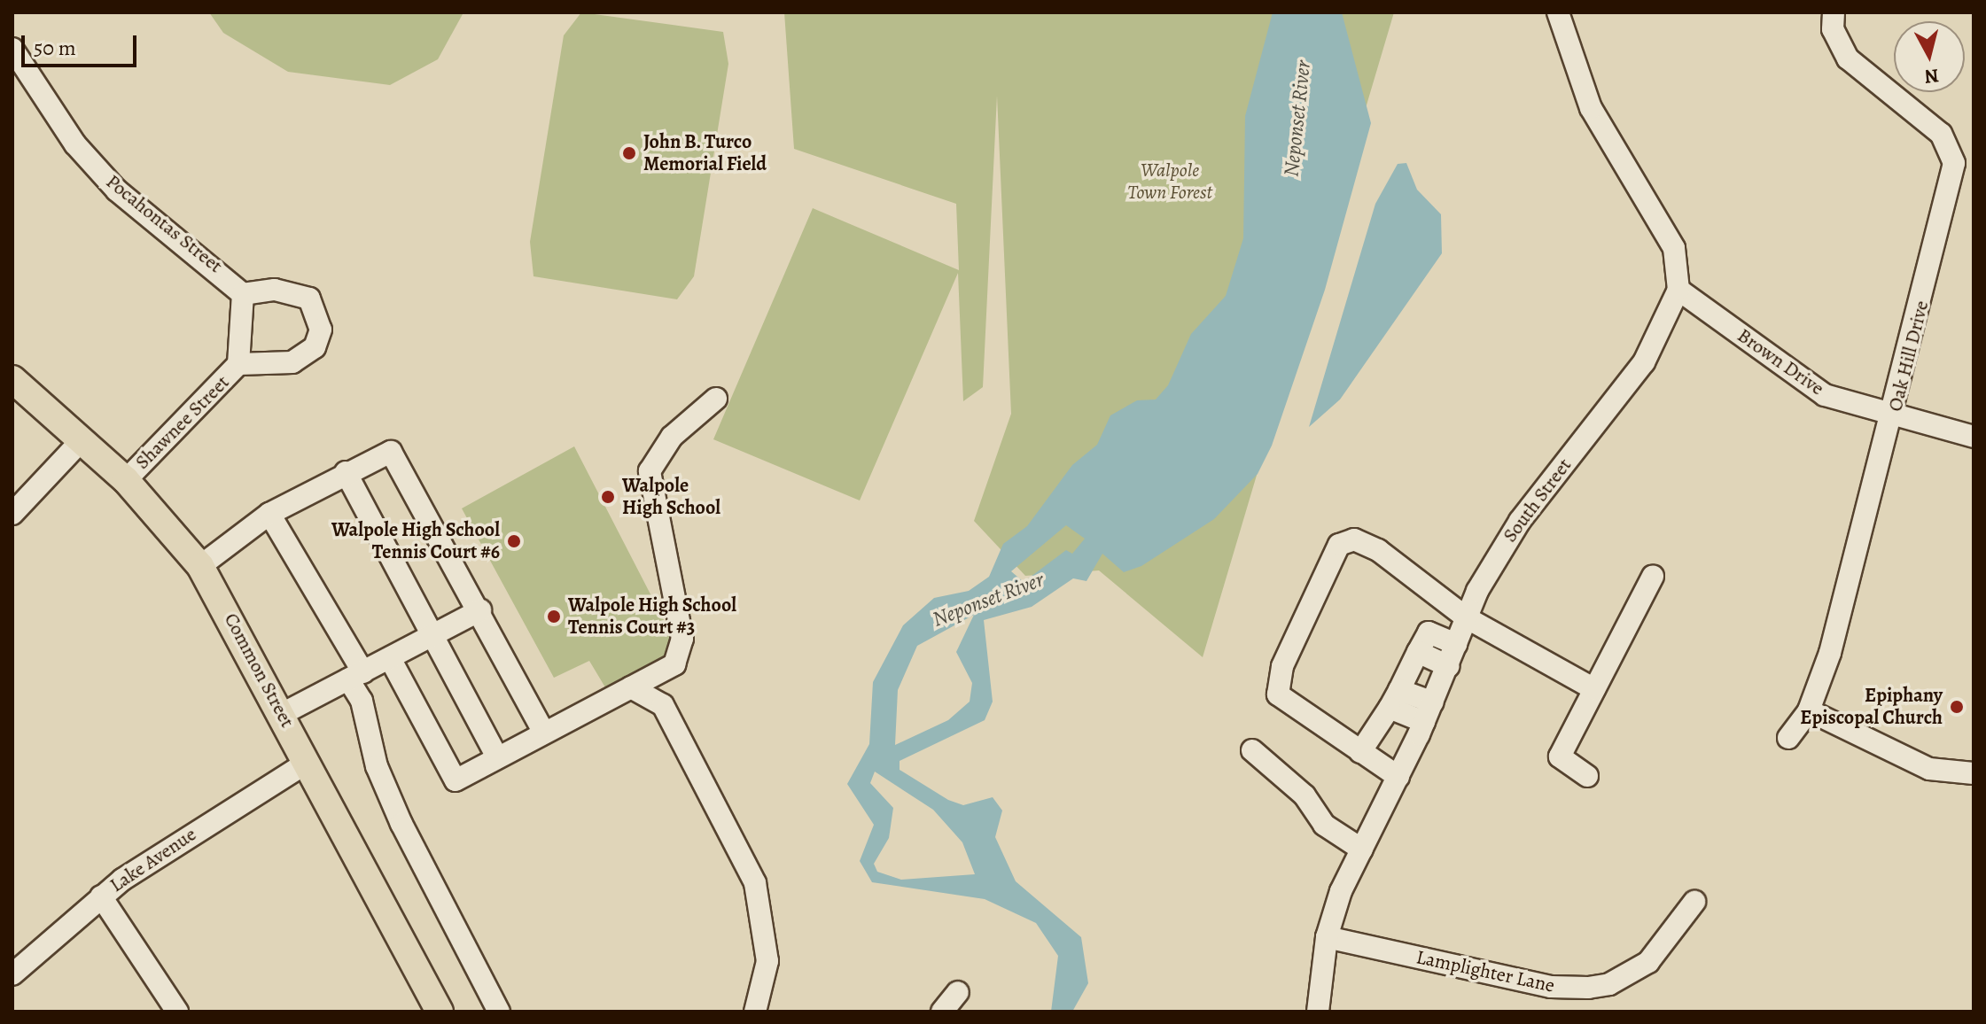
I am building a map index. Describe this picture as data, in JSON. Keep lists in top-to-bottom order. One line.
{"streets":{"main road":["Common Street"],"street":["Pocahontas Street","Oak Hill Drive","Brown Drive","Shawnee Street","South Street","Lake Avenue","Lamplighter Lane"]},"crossings":[["Oak Hill Drive","Brown Drive"],["Brown Drive","South Street"],["Shawnee Street","Common Street"],["South Street","Lamplighter Lane"],["Common Street","Lake Avenue"]],"water":["Neponset River"],"parks":["Walpole Town Forest"],"places":["John B. Turco Memorial Field","Walpole High School","Walpole High School Tennis Court #6","Walpole High School Tennis Court #3","Epiphany Episcopal Church"],"scale_bar":"50 m","north":"bottom"}
